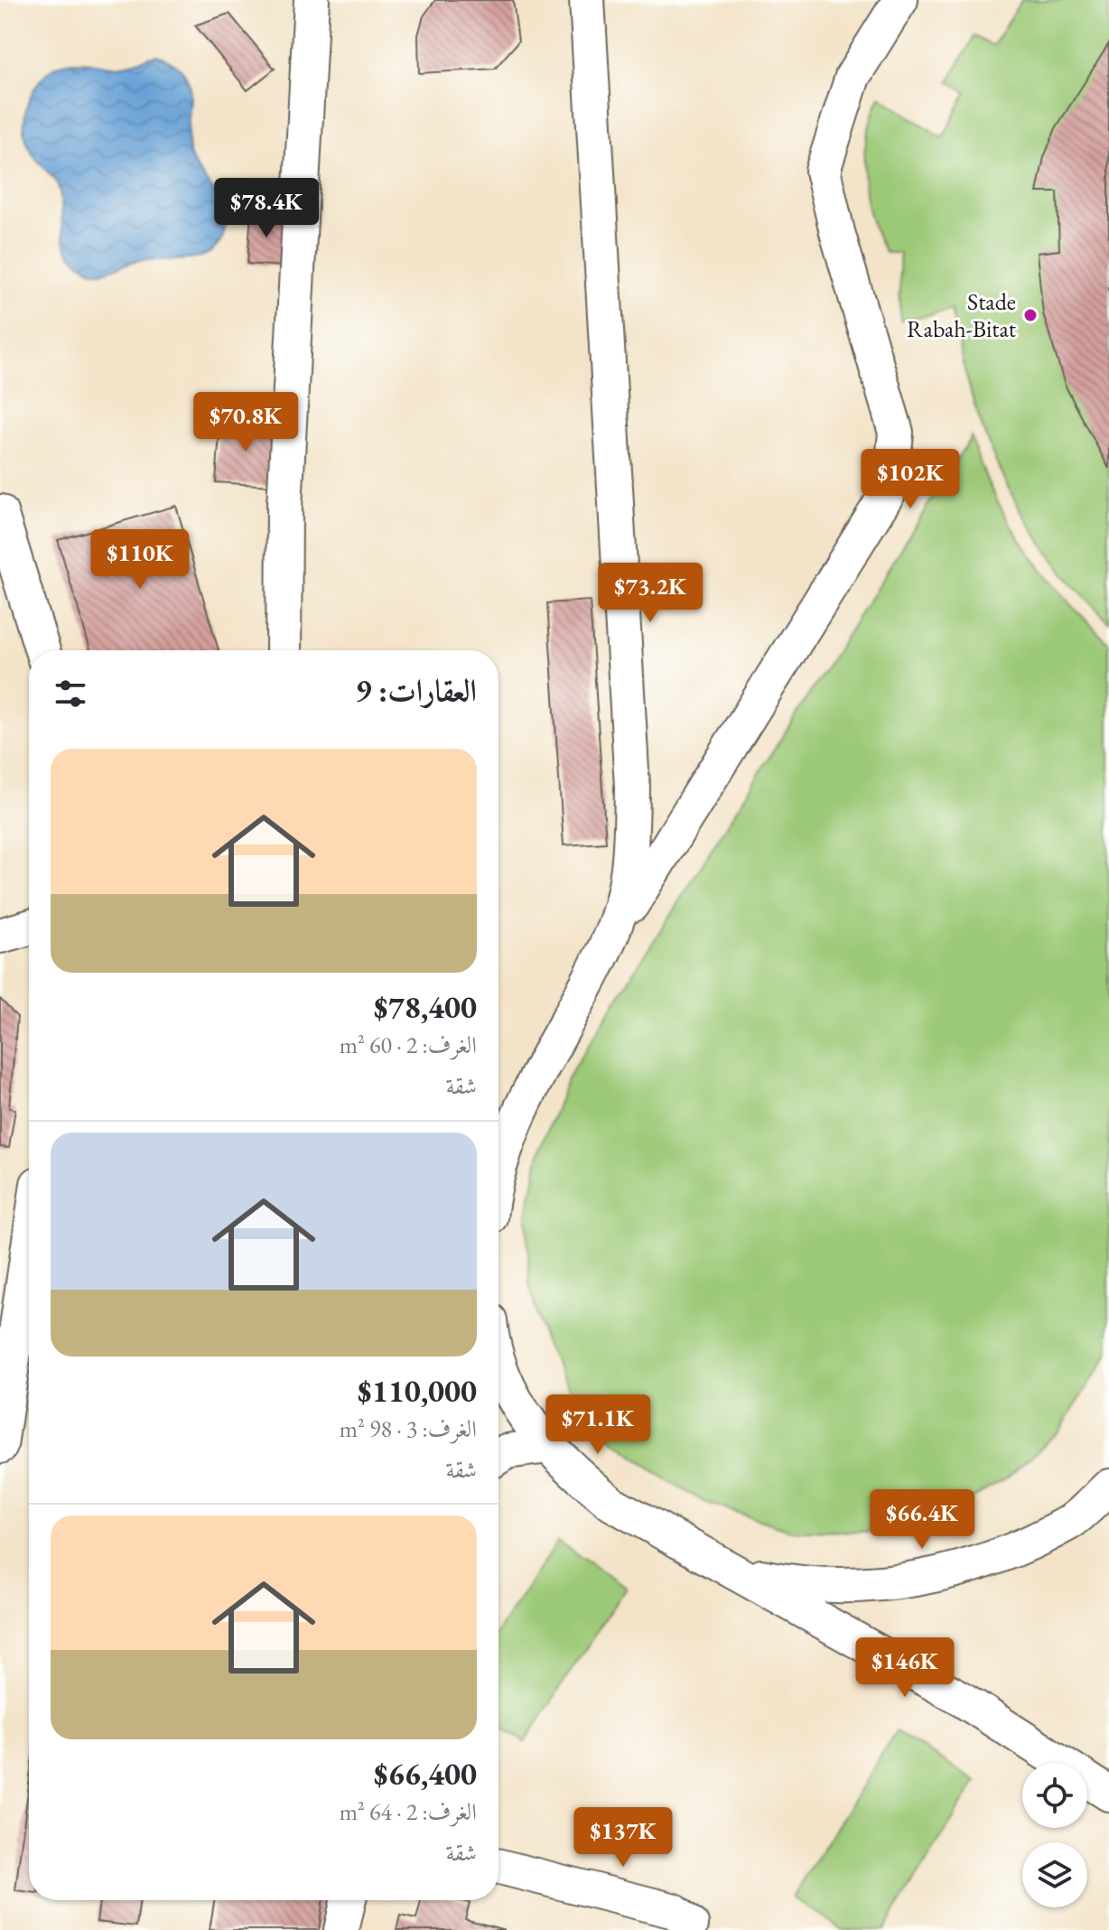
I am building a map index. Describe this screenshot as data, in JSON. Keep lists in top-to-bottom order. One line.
{"places":["Stade Rabah-Bitat"],"page":{"price":["$78.4K","$70.8K","$102K","$110K","$73.2K","$71.1K","$66.4K","$146K","$137K"],"heading":"العقارات: 9","list":[{"name":"$78,400","note":"الغرف: 2 · 60 m² · شقة"},{"name":"$110,000","note":"الغرف: 3 · 98 m² · شقة"},{"name":"$66,400","note":"الغرف: 2 · 64 m² · شقة"}]}}
